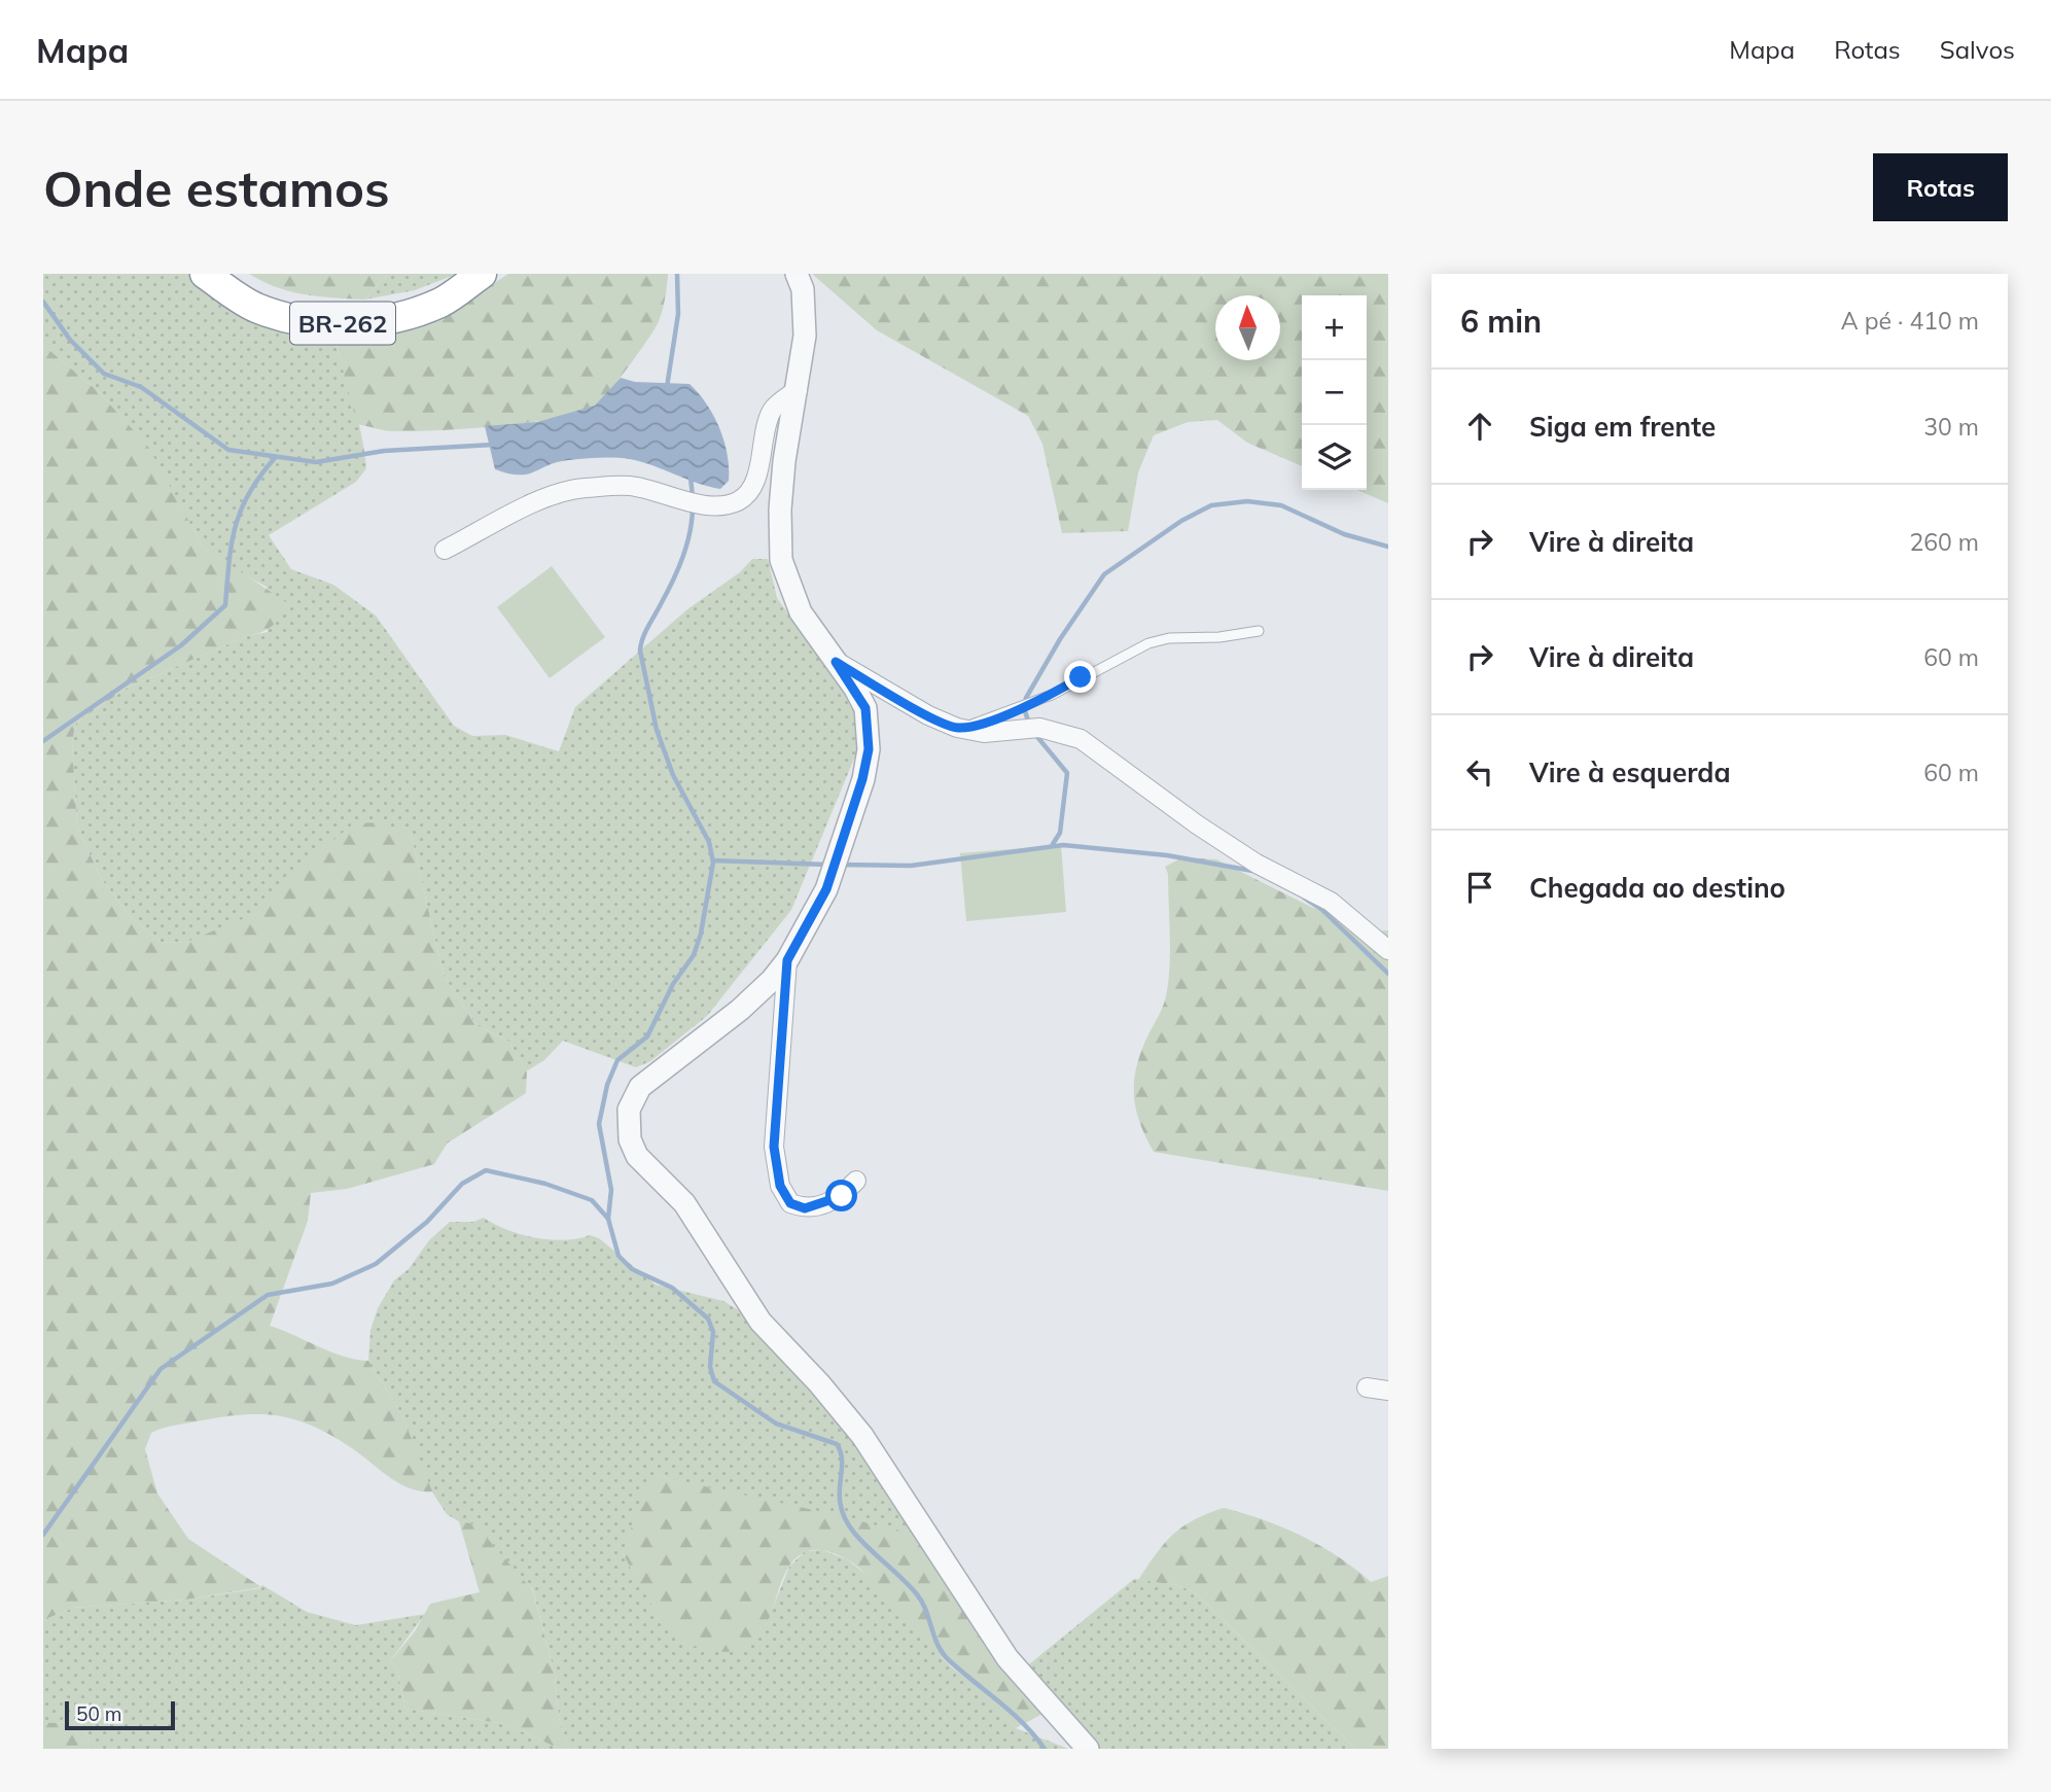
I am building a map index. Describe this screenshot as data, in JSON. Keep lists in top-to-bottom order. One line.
{"streets":{"highway":["BR-262"]},"scale_bar":"50 m","north":"top","page":{"header":"Mapa","nav":["Mapa","Rotas","Salvos"],"buttons":"Rotas","title":"Onde estamos","heading":["6 min","A pé · 410 m"],"map_buttons":["+","−"],"list":[["Siga em frente","30 m"],["Vire à direita","260 m"],["Vire à direita","60 m"],["Vire à esquerda","60 m"],"Chegada ao destino"],"scale":"50 m"}}
